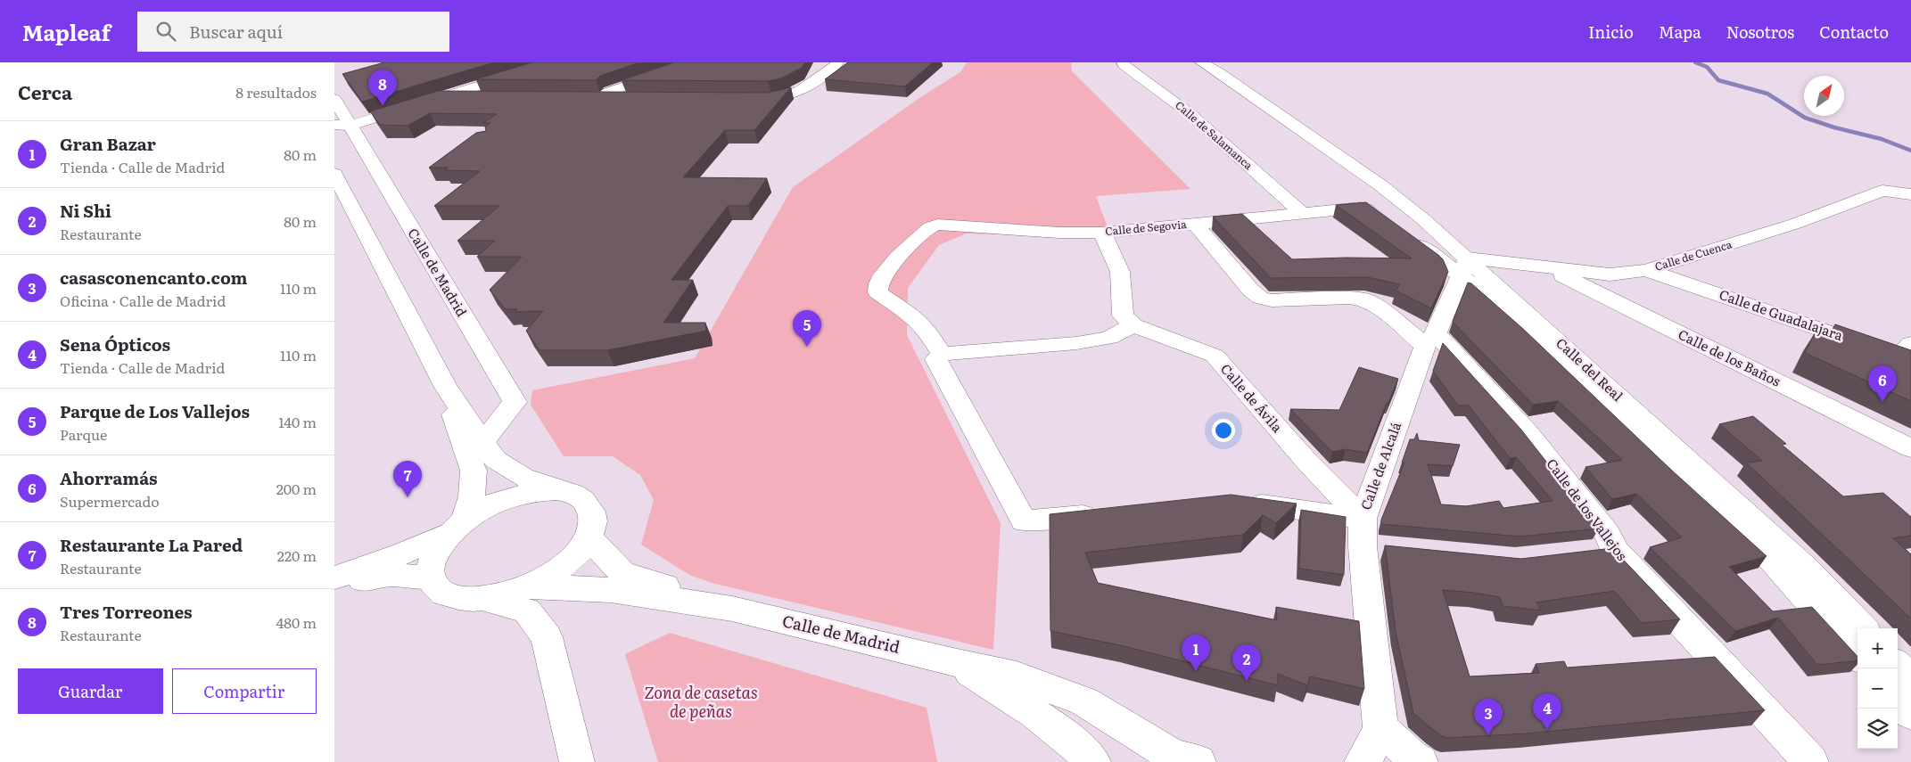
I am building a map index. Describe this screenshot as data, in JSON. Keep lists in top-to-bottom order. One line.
{"streets":{"street":["Calle de Salamanca","Calle de Segovia","Calle de Cuenca","Calle de Madrid","Calle de Guadalajara","Calle de los Baños","Calle del Real","Calle de Ávila","Calle de Alcalá","Calle de los Vallejos"]},"crossings":[["Calle de Salamanca","Calle de Segovia"],["Calle de Segovia","Calle de los Vallejos"],["Calle de Cuenca","Calle de Guadalajara"],["Calle de Cuenca","Calle de los Baños"],["Calle de Cuenca","Calle del Real"],["Calle de Cuenca","Calle de Alcalá"],["Calle del Real","Calle de Alcalá"],["Calle de Ávila","Calle de Alcalá"],["Calle de Alcalá","Calle de los Vallejos"]],"parks":["Zona de casetas de peñas"],"north":"top right","page":{"header":"Mapleaf","search":"Buscar aquí","nav":["Inicio","Mapa","Nosotros","Contacto"],"heading":["Cerca","8 resultados"],"pins":["8","5","6","7","1","2","4","3"],"list":[{"mark":"1","name":"Gran Bazar","note":"Tienda · Calle de Madrid","value":"80 m"},{"mark":"2","name":"Ni Shi","note":"Restaurante","value":"80 m"},{"mark":"3","name":"casasconencanto.com","note":"Oficina · Calle de Madrid","value":"110 m"},{"mark":"4","name":"Sena Ópticos","note":"Tienda · Calle de Madrid","value":"110 m"},{"mark":"5","name":"Parque de Los Vallejos","note":"Parque","value":"140 m"},{"mark":"6","name":"Ahorramás","note":"Supermercado","value":"200 m"},{"mark":"7","name":"Restaurante La Pared","note":"Restaurante","value":"220 m"},{"mark":"8","name":"Tres Torreones","note":"Restaurante","value":"480 m"}],"map_buttons":["+","−"],"buttons":["Guardar","Compartir"]}}
